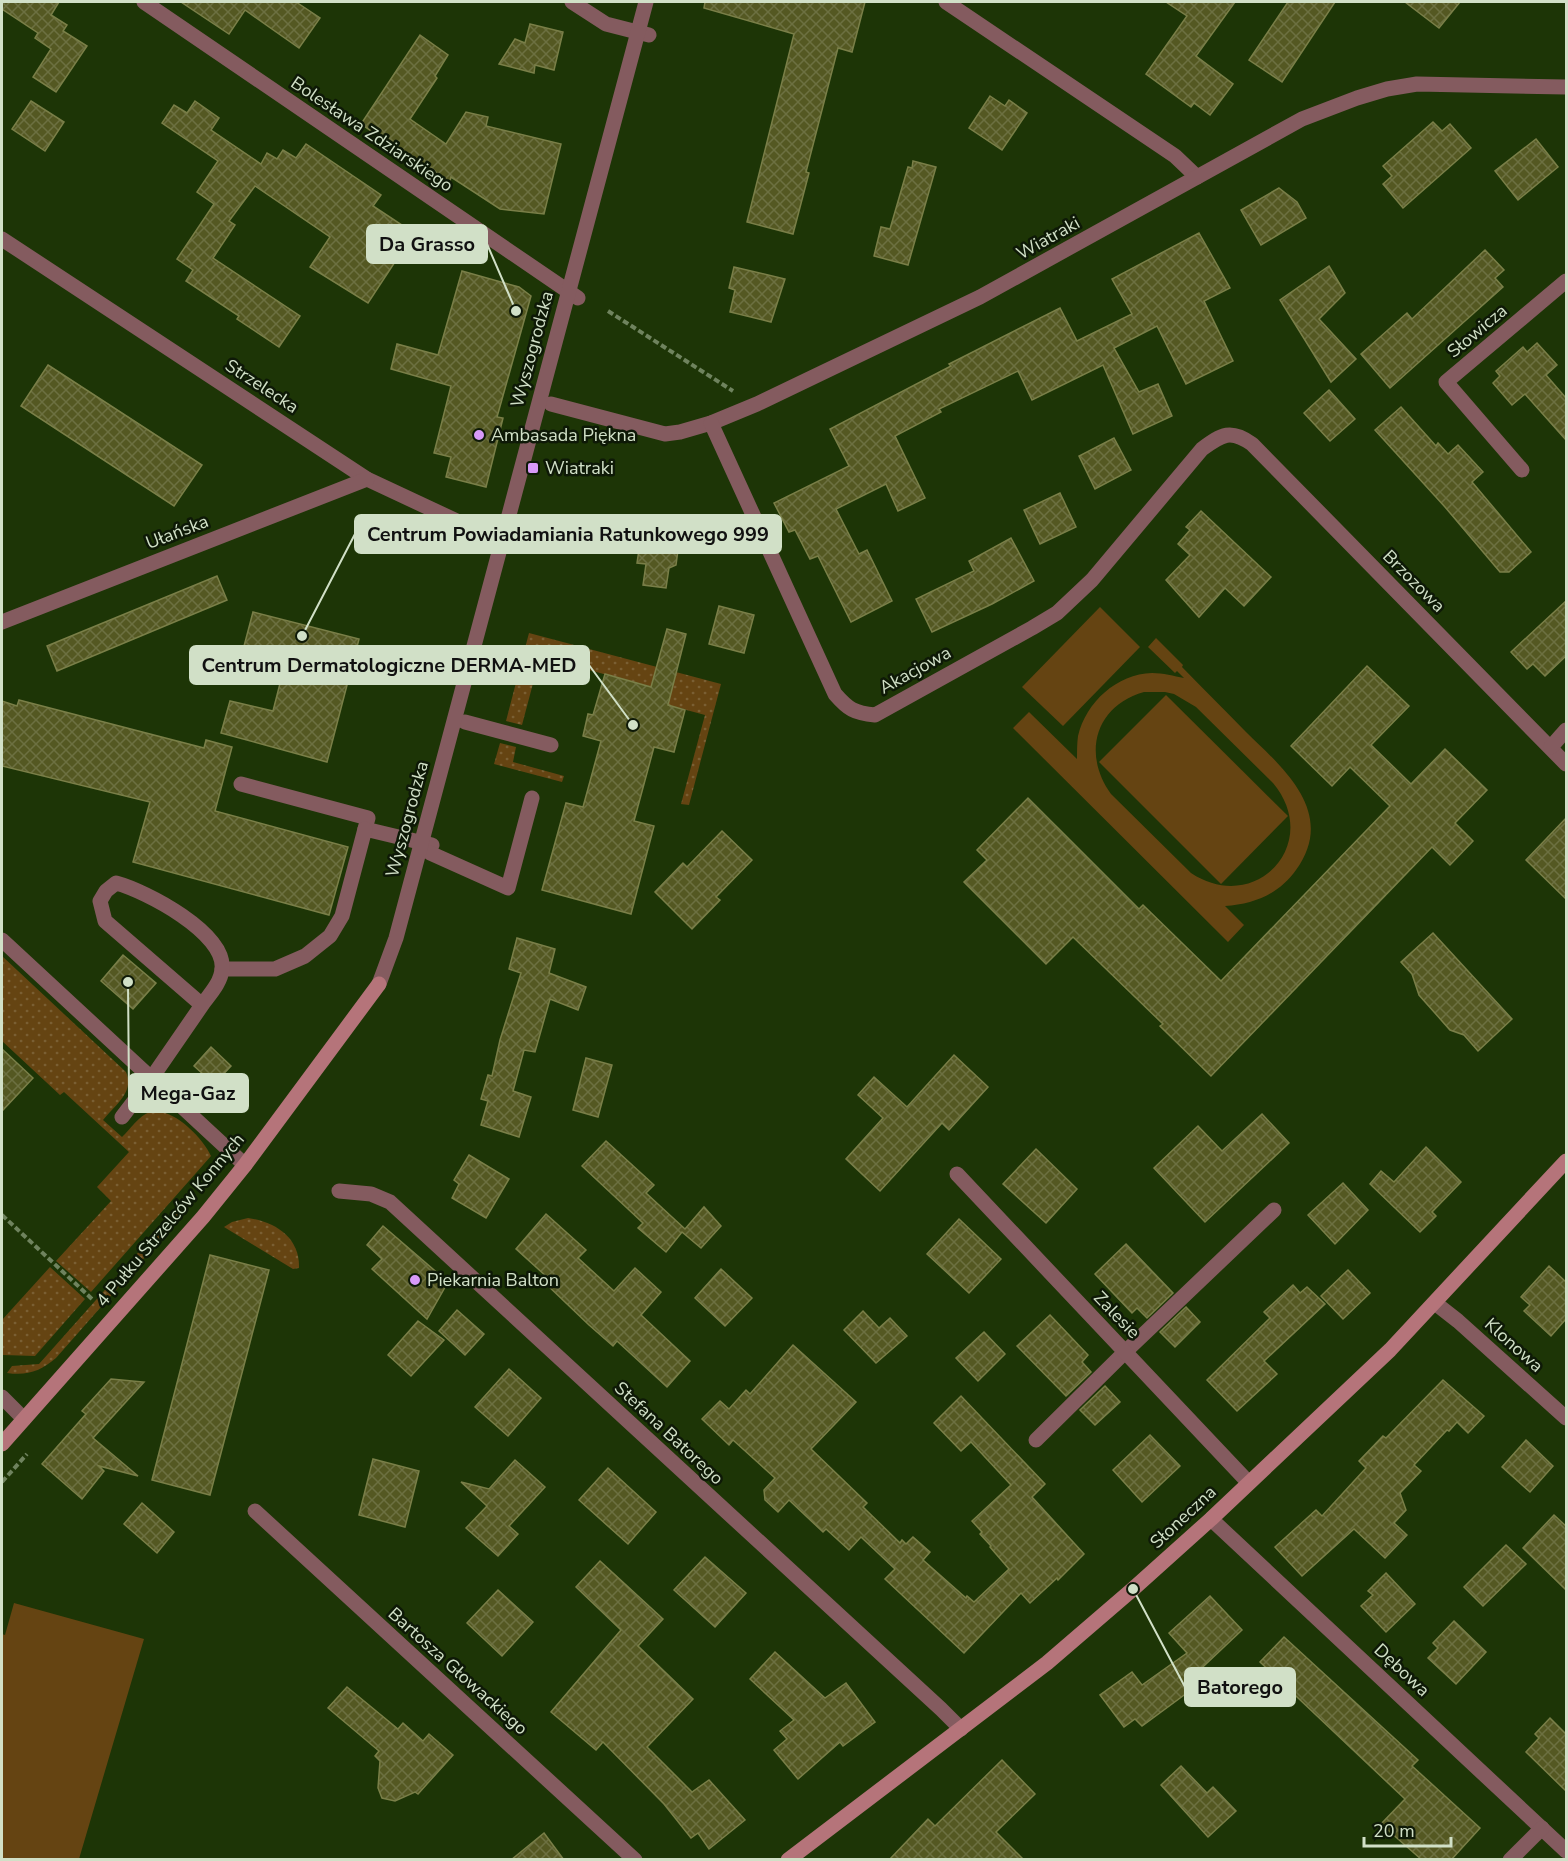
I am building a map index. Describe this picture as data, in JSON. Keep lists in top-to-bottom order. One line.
{"streets":{"street":["Bolesława Zdziarskiego","Wiatraki","Słowicza","Wyszogrodzka","Strzelecka","Ułańska","Brzozowa","Akacjowa","4 Pułku Strzelców Konnych","Zalesie","Klonowa","Stefana Batorego","Słoneczna","Dębowa","Bartosza Głowackiego"]},"crossings":[["Bolesława Zdziarskiego","Wyszogrodzka"],["Wiatraki","Akacjowa"],["Wyszogrodzka","Strzelecka"],["Wyszogrodzka","4 Pułku Strzelców Konnych"],["Strzelecka","Ułańska"],["Brzozowa","Akacjowa"],["Zalesie","Słoneczna"],["Klonowa","Słoneczna"],["Stefana Batorego","Słoneczna"],["Słoneczna","Dębowa"]],"places":{"other":["Da Grasso","Ambasada Piękna","Centrum Powiadamiania Ratunkowego 999","Centrum Dermatologiczne DERMA-MED","Mega-Gaz","Piekarnia Balton","Batorego"],"transit":["Wiatraki"]},"scale_bar":"20 m"}
